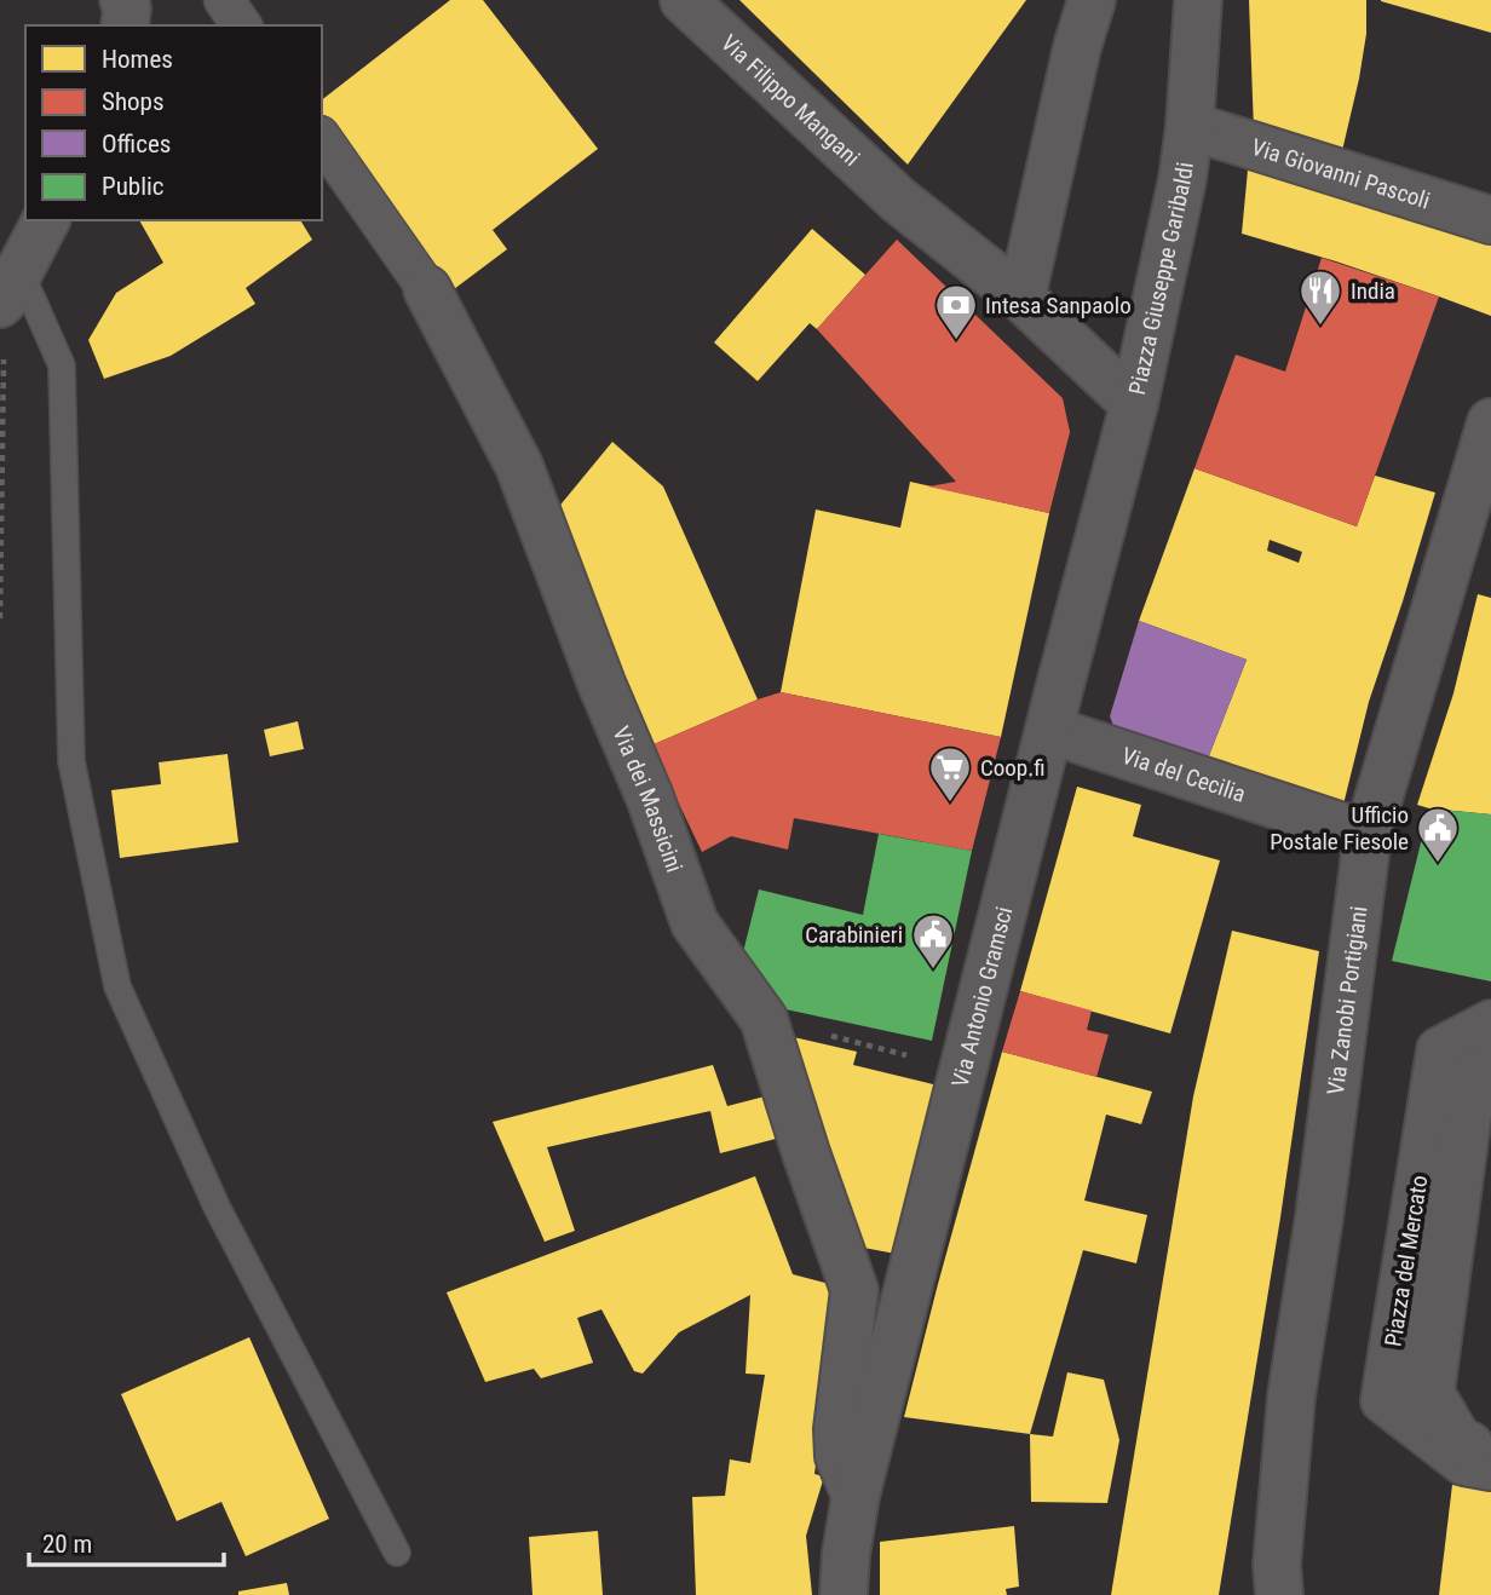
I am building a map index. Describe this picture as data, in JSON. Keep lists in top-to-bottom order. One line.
{"streets":{"street":["Via Filippo Mangani","Via Giovanni Pascoli","Piazza Giuseppe Garibaldi","Via del Cecilia","Via dei Massicini","Via Antonio Gramsci","Via Zanobi Portigiani","Piazza del Mercato"]},"crossings":[["Via Filippo Mangani","Piazza Giuseppe Garibaldi"],["Via Giovanni Pascoli","Piazza Giuseppe Garibaldi"],["Piazza Giuseppe Garibaldi","Via Antonio Gramsci"],["Via del Cecilia","Via Antonio Gramsci"],["Via del Cecilia","Via Zanobi Portigiani"],["Via dei Massicini","Via Antonio Gramsci"]],"places":{"restaurant":["India"],"bank":["Intesa Sanpaolo"],"supermarket":["Coop.fi"],"public building":["Ufficio Postale Fiesole","Carabinieri"]},"legend":["Homes","Shops","Offices","Public"],"scale_bar":"20 m"}
